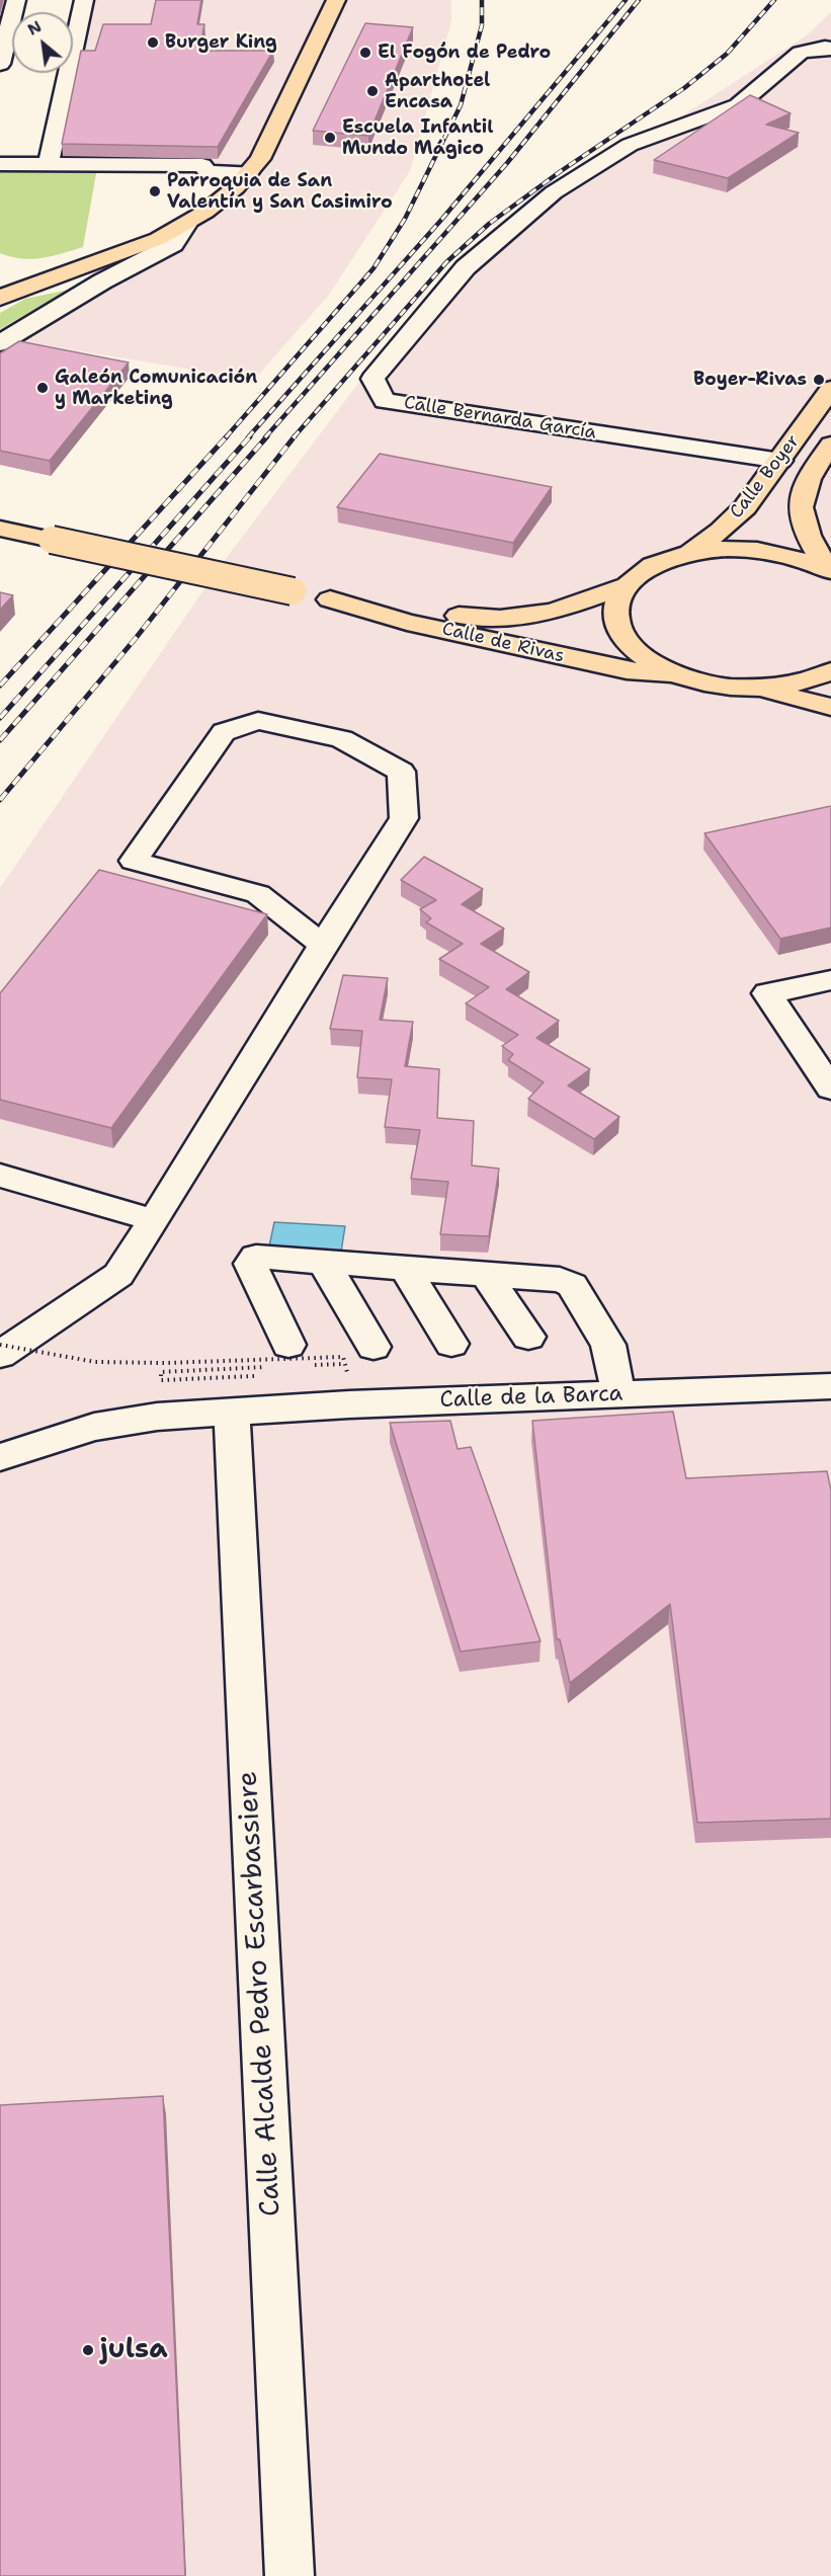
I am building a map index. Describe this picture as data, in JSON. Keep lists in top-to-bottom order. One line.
{"streets":{"main road":["Calle Boyer","Calle de Rivas"],"street":["Calle Bernarda García","Calle de la Barca","Calle Alcalde Pedro Escarbassiere"]},"crossings":[["Calle Bernarda García","Calle Boyer"],["Calle de la Barca","Calle Alcalde Pedro Escarbassiere"]],"places":["Burger King","El Fogón de Pedro","Aparthotel Encasa","Escuela Infantil Mundo Mágico","Parroquia de San Valentín y San Casimiro","Boyer-Rivas","Galeón Comunicación y Marketing","julsa"],"north":"top left"}
